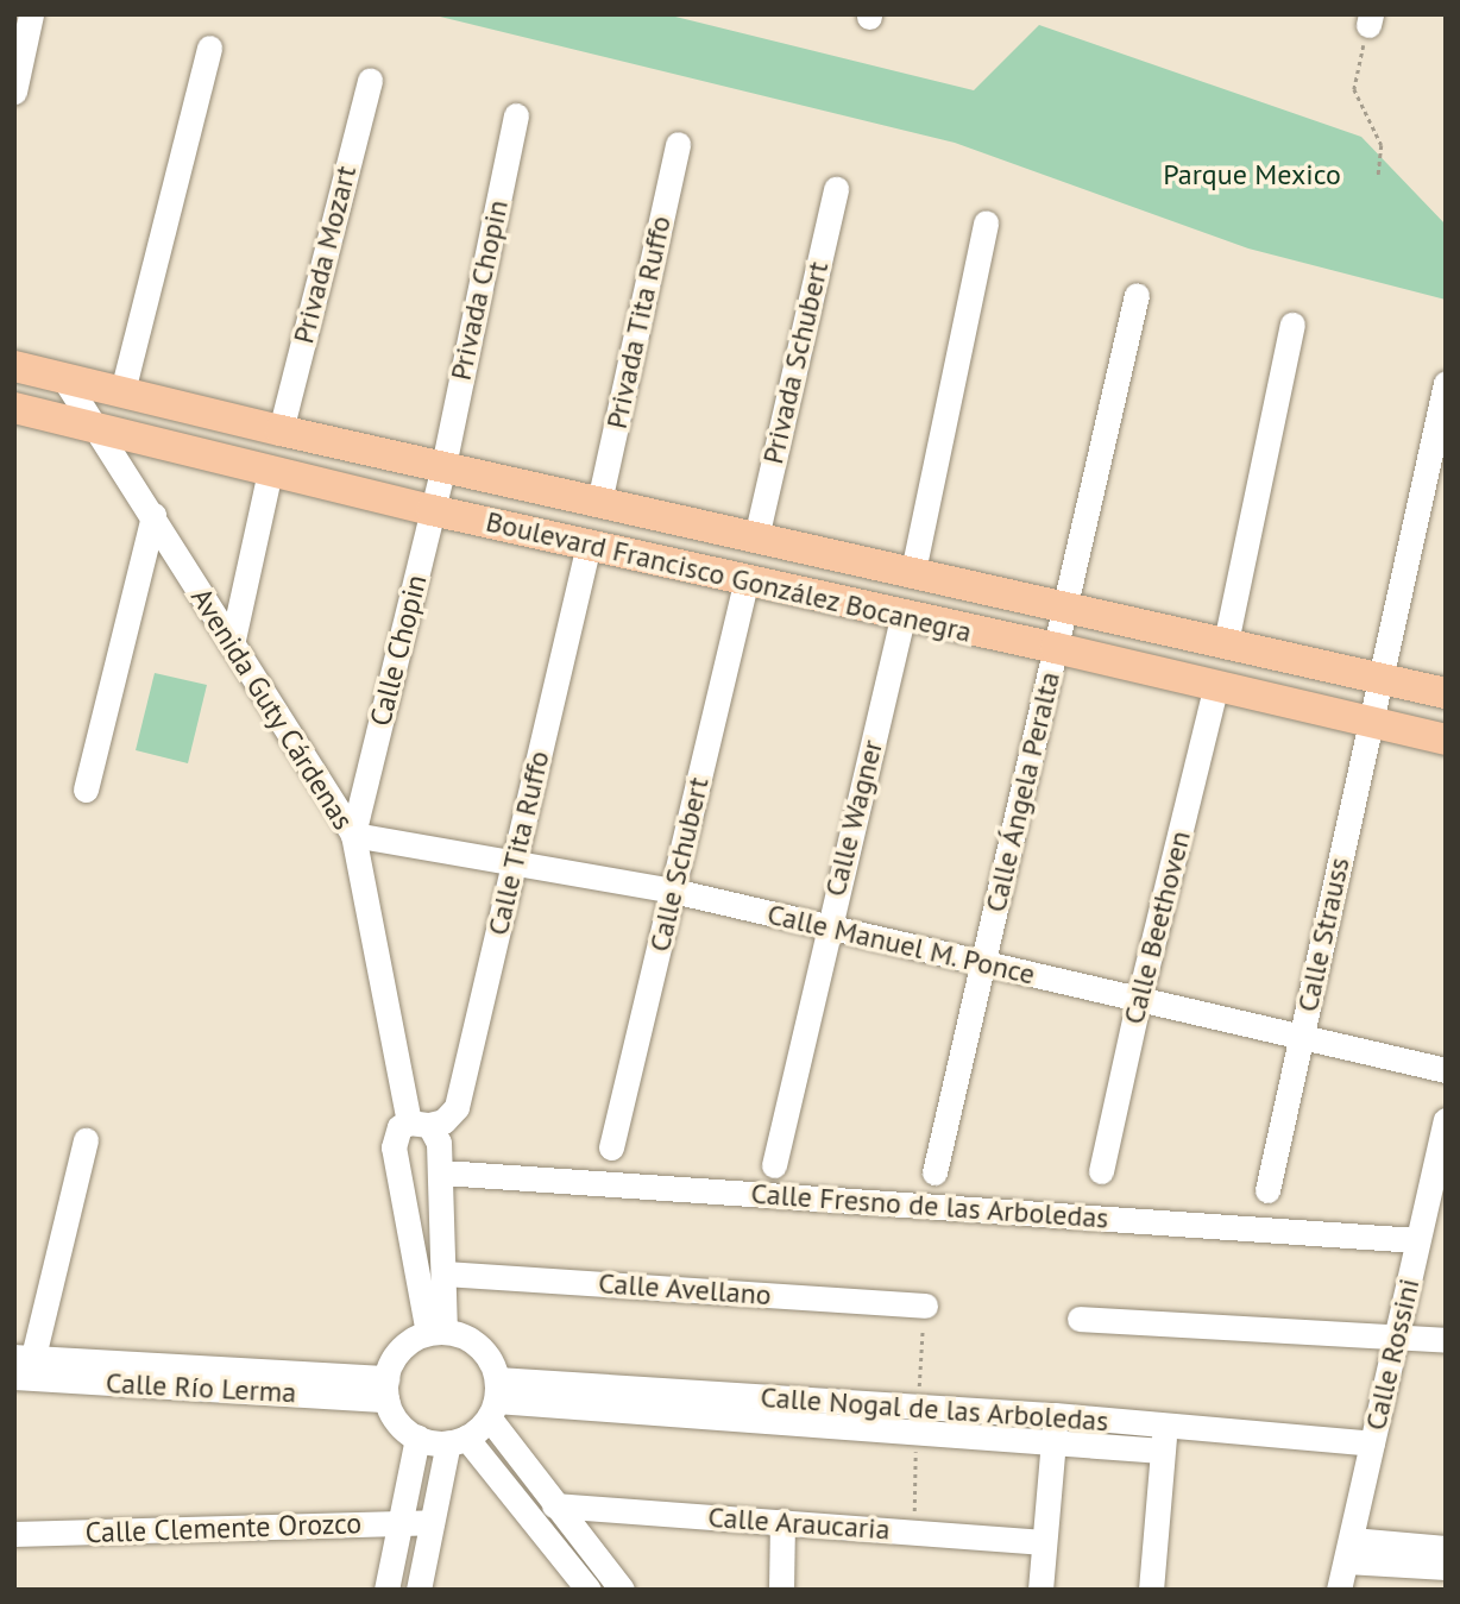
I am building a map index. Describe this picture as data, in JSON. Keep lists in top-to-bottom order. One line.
{"streets":{"main road":["Boulevard Francisco González Bocanegra"],"street":["Privada Mozart","Privada Chopin","Privada Tita Ruffo","Privada Schubert","Calle Chopin","Avenida Guty Cárdenas","Calle Ángela Peralta","Calle Wagner","Calle Tita Ruffo","Calle Schubert","Calle Beethoven","Calle Strauss","Calle Manuel M. Ponce","Calle Fresno de las Arboledas","Calle Avellano","Calle Rossini","Calle Río Lerma","Calle Nogal de las Arboledas","Calle Araucaria","Calle Clemente Orozco"]},"crossings":[["Privada Mozart","Boulevard Francisco González Bocanegra"],["Privada Chopin","Boulevard Francisco González Bocanegra"],["Privada Chopin","Calle Chopin"],["Privada Tita Ruffo","Boulevard Francisco González Bocanegra"],["Privada Schubert","Boulevard Francisco González Bocanegra"],["Boulevard Francisco González Bocanegra","Calle Chopin"],["Boulevard Francisco González Bocanegra","Avenida Guty Cárdenas"],["Boulevard Francisco González Bocanegra","Calle Ángela Peralta"],["Boulevard Francisco González Bocanegra","Calle Wagner"],["Boulevard Francisco González Bocanegra","Calle Tita Ruffo"],["Boulevard Francisco González Bocanegra","Calle Schubert"],["Boulevard Francisco González Bocanegra","Calle Beethoven"],["Boulevard Francisco González Bocanegra","Calle Strauss"],["Calle Chopin","Avenida Guty Cárdenas"],["Calle Chopin","Calle Manuel M. Ponce"],["Avenida Guty Cárdenas","Calle Tita Ruffo"],["Avenida Guty Cárdenas","Calle Manuel M. Ponce"],["Avenida Guty Cárdenas","Calle Fresno de las Arboledas"],["Avenida Guty Cárdenas","Calle Avellano"],["Avenida Guty Cárdenas","Calle Río Lerma"],["Avenida Guty Cárdenas","Calle Nogal de las Arboledas"],["Calle Ángela Peralta","Calle Manuel M. Ponce"],["Calle Wagner","Calle Manuel M. Ponce"],["Calle Tita Ruffo","Calle Manuel M. Ponce"],["Calle Schubert","Calle Manuel M. Ponce"],["Calle Beethoven","Calle Manuel M. Ponce"],["Calle Strauss","Calle Manuel M. Ponce"],["Calle Fresno de las Arboledas","Calle Rossini"],["Calle Rossini","Calle Nogal de las Arboledas"],["Calle Río Lerma","Calle Nogal de las Arboledas"]],"parks":["Parque Mexico"]}
